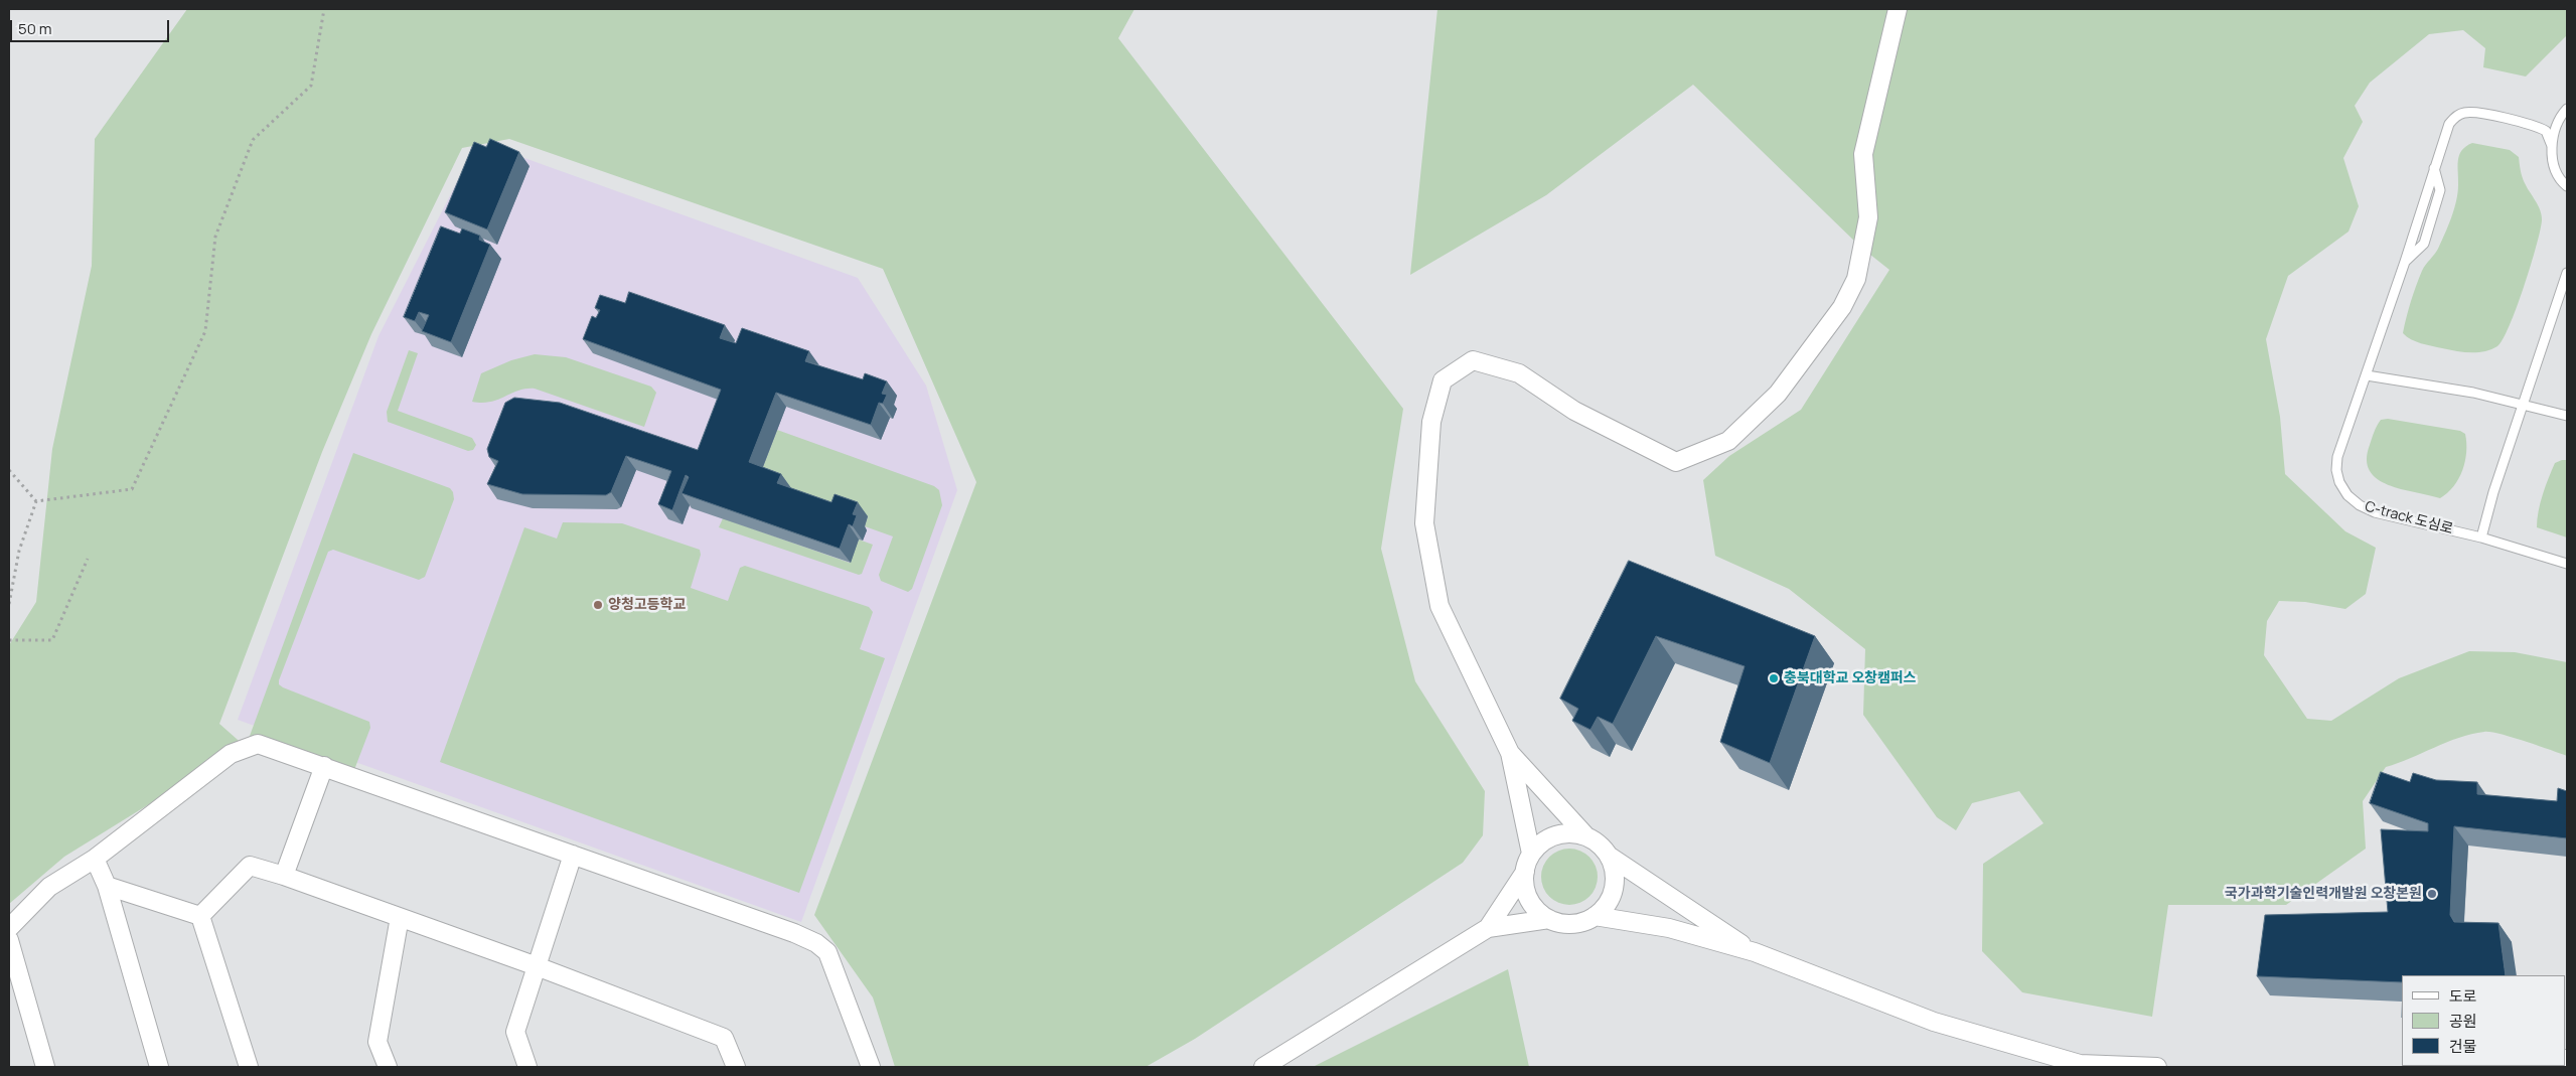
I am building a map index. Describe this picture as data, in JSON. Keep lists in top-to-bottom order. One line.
{"streets":{"lane":["C-track 도심로"]},"places":["양청고등학교","충북대학교 오창캠퍼스","국가과학기술인력개발원 오창본원"],"legend":["도로","공원","건물"],"scale_bar":"50 m"}
